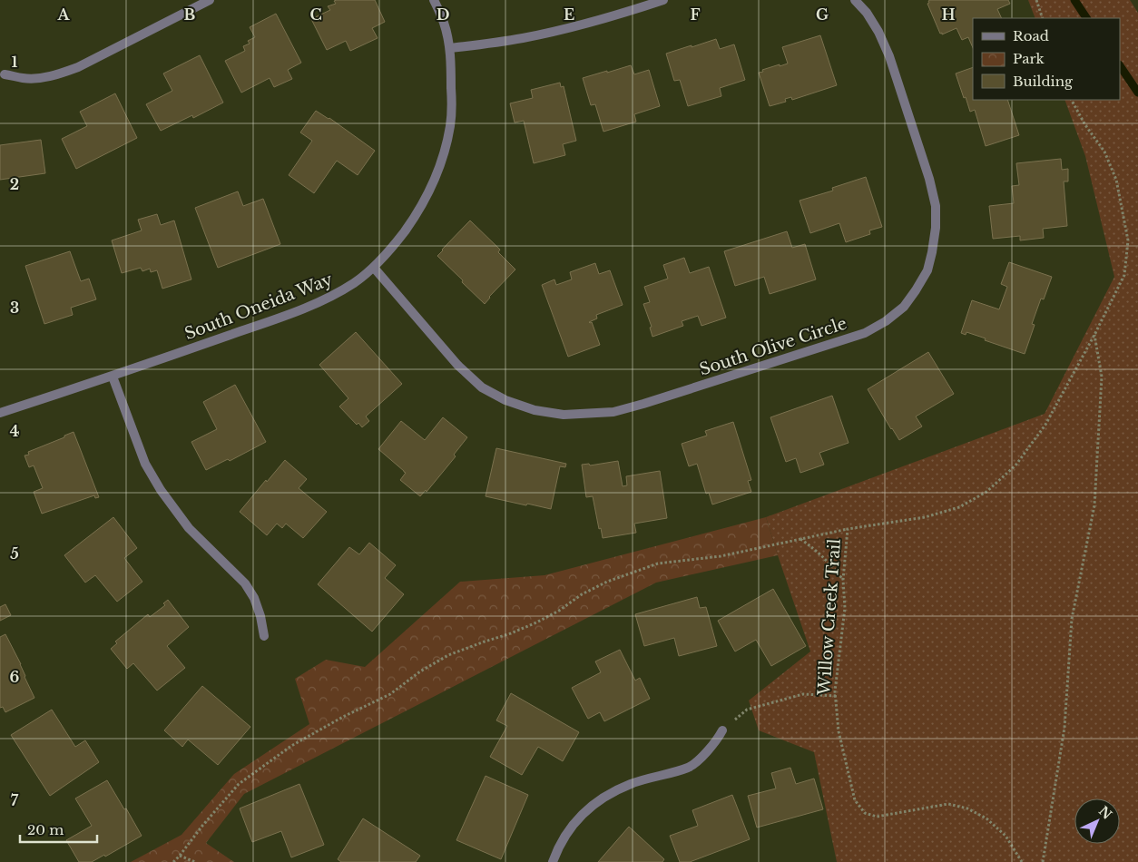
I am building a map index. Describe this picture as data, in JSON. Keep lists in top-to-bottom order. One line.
{"streets":{"street":["South Oneida Way","South Olive Circle"],"path":["Willow Creek Trail"]},"crossings":[["South Oneida Way","South Olive Circle"]],"legend":["Road","Park","Building"],"scale_bar":"20 m","north":"top right","grid":{"columns":["A","B","C","D","E","F","G","H"],"rows":["1","2","3","4","5","6","7"]}}
